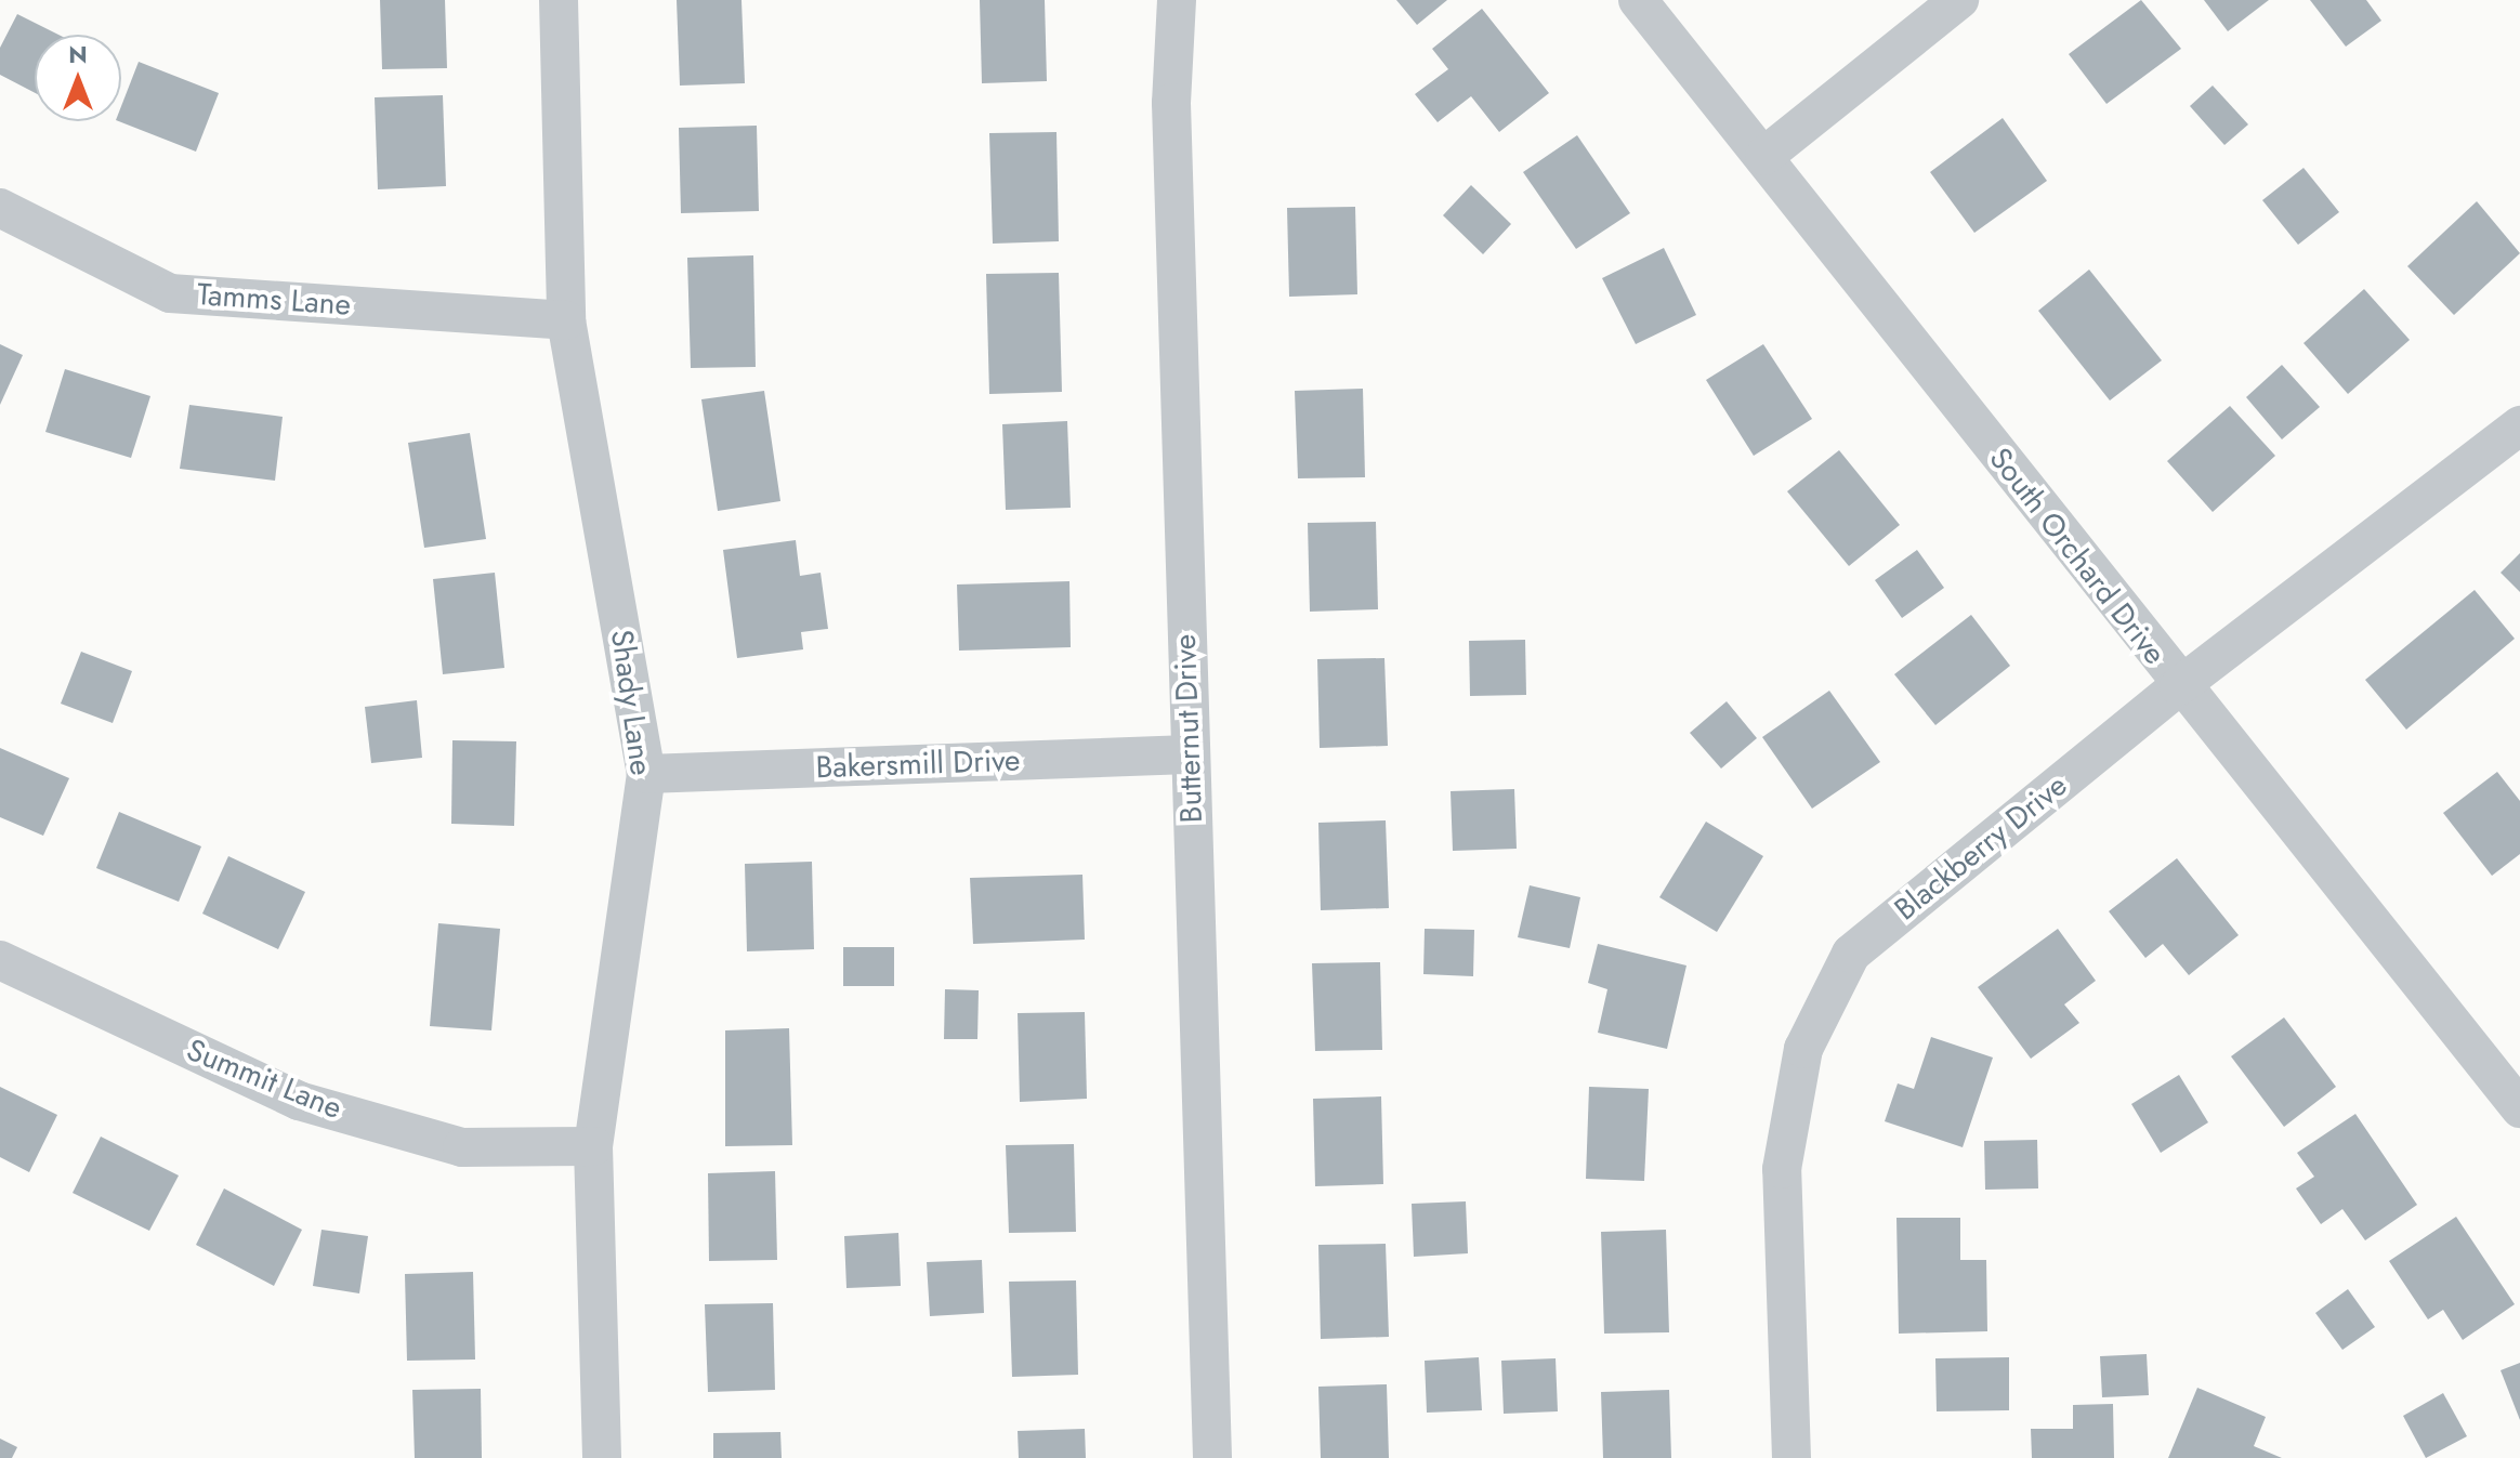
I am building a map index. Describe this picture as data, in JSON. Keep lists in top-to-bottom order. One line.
{"streets":{"street":["Tamms Lane","South Orchard Drive","Shady Lane","Butternut Drive","Bakersmill Drive","Blackberry Drive","Summit Lane"]},"crossings":[["Tamms Lane","Shady Lane"],["South Orchard Drive","Blackberry Drive"],["Shady Lane","Bakersmill Drive"],["Shady Lane","Summit Lane"],["Butternut Drive","Bakersmill Drive"]],"north":"top"}
